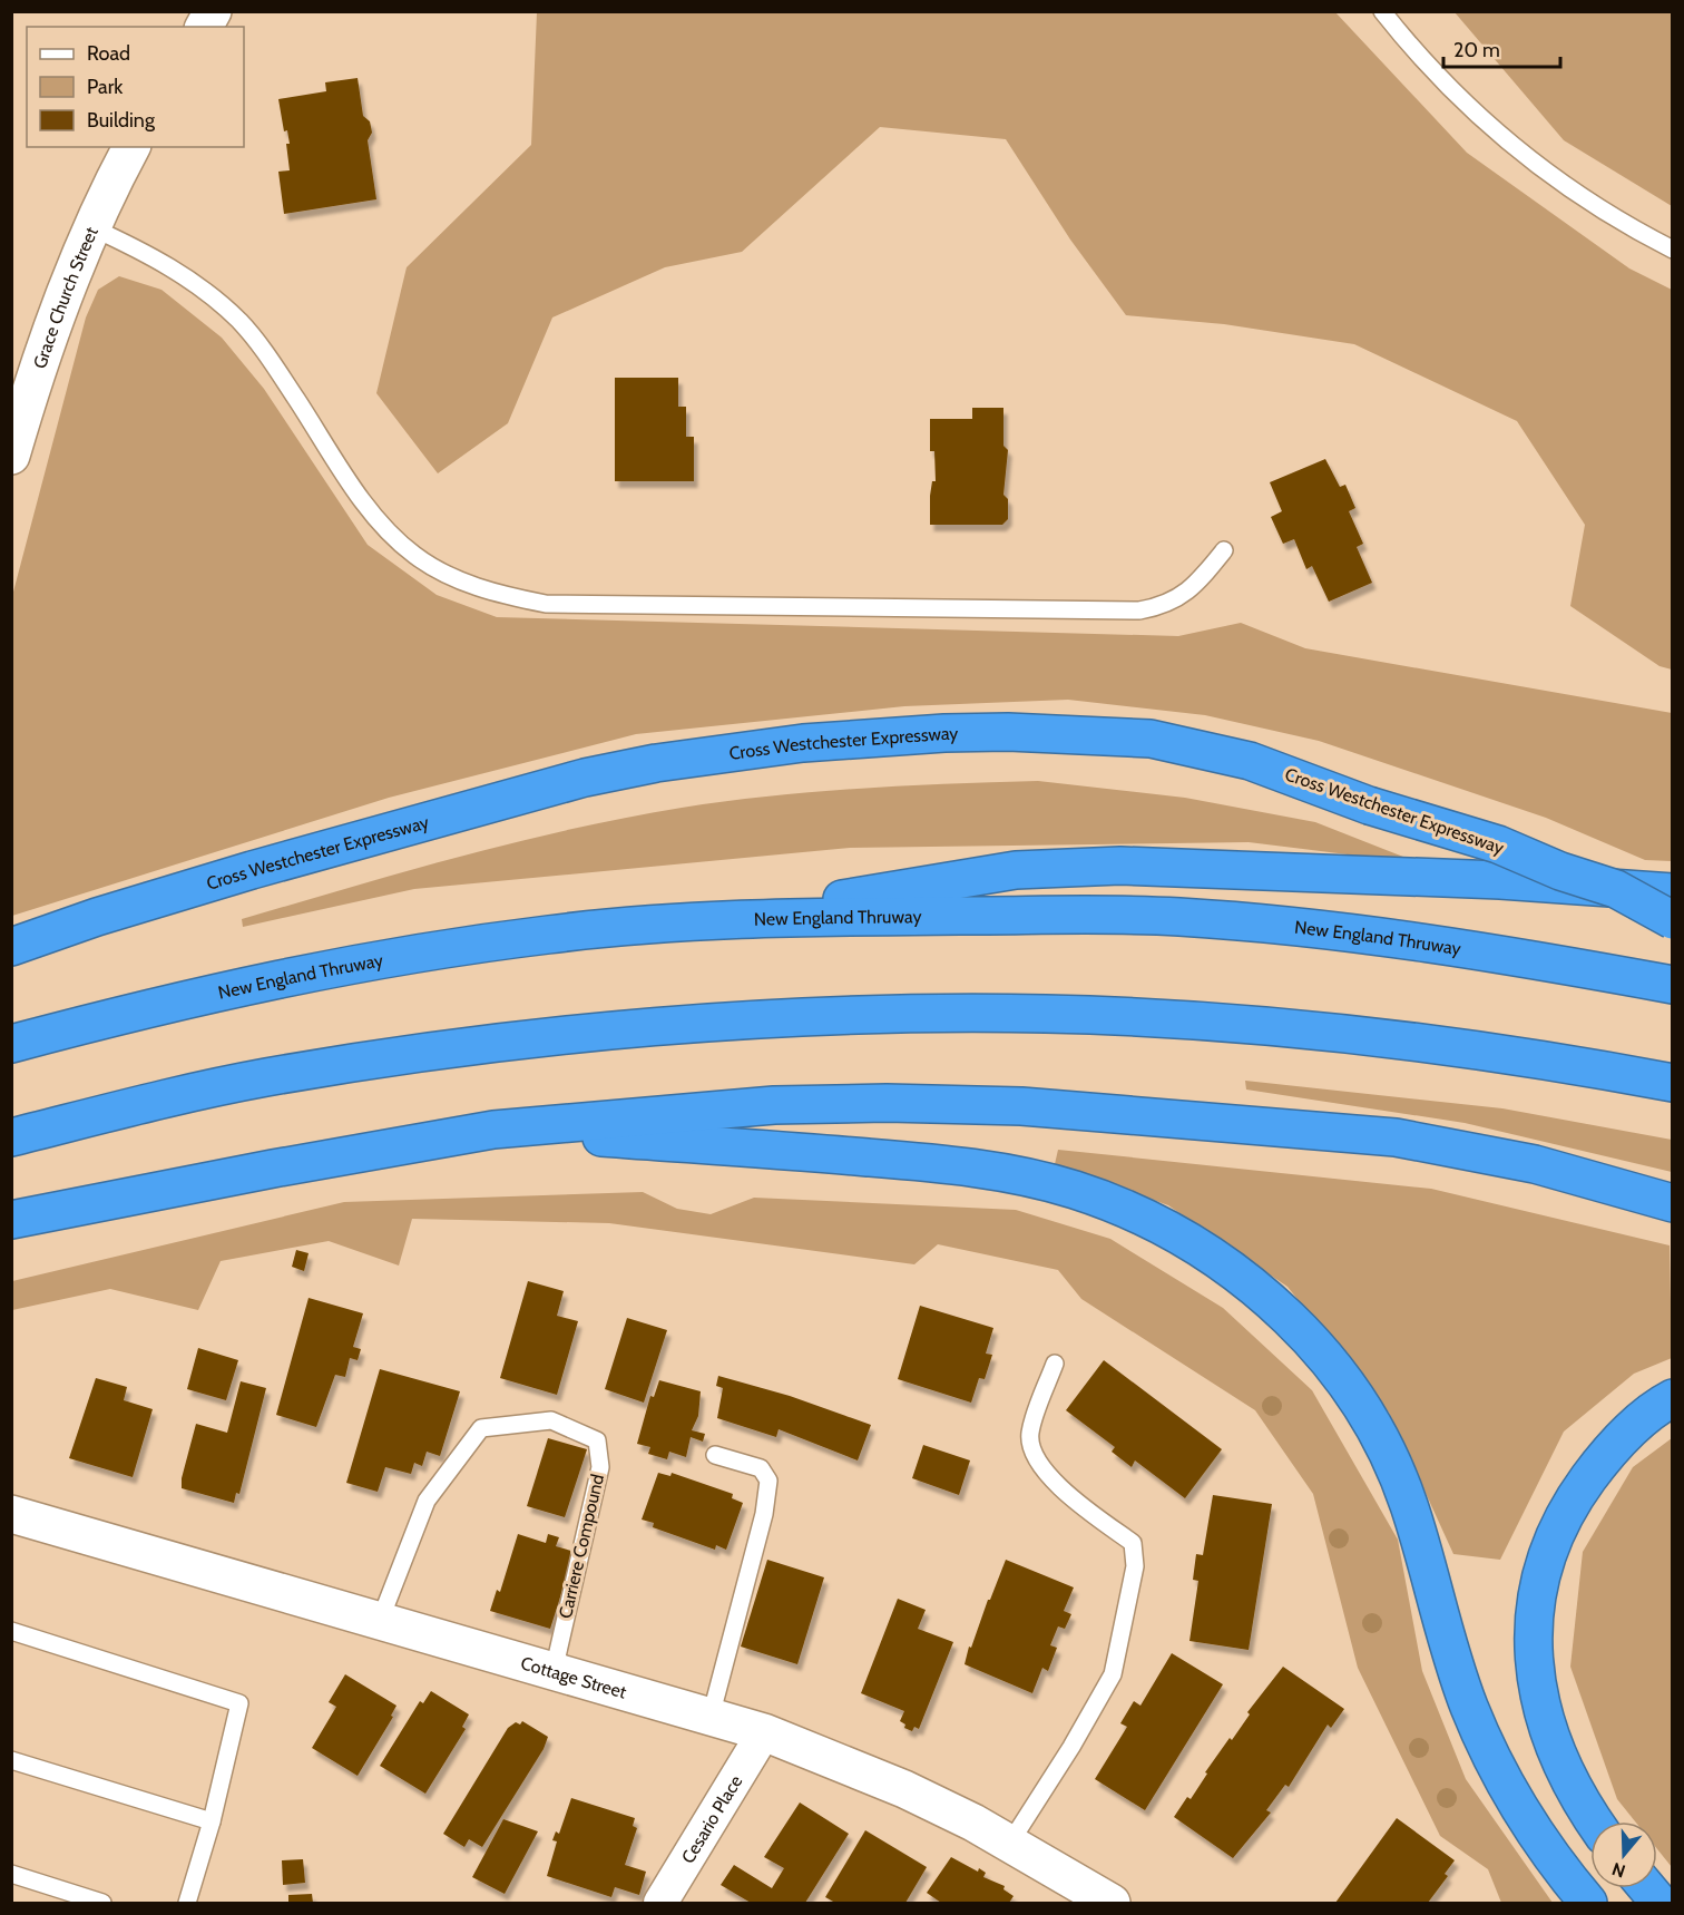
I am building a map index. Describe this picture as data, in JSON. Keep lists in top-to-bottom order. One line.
{"streets":{"highway":["Cross Westchester Expressway","New England Thruway"],"street":["Grace Church Street","Cottage Street","Cesario Place"],"lane":["Carriere Compound"]},"crossings":[["Carriere Compound","Cottage Street"],["Cottage Street","Cesario Place"]],"legend":["Road","Park","Building"],"scale_bar":"20 m","north":"bottom"}
